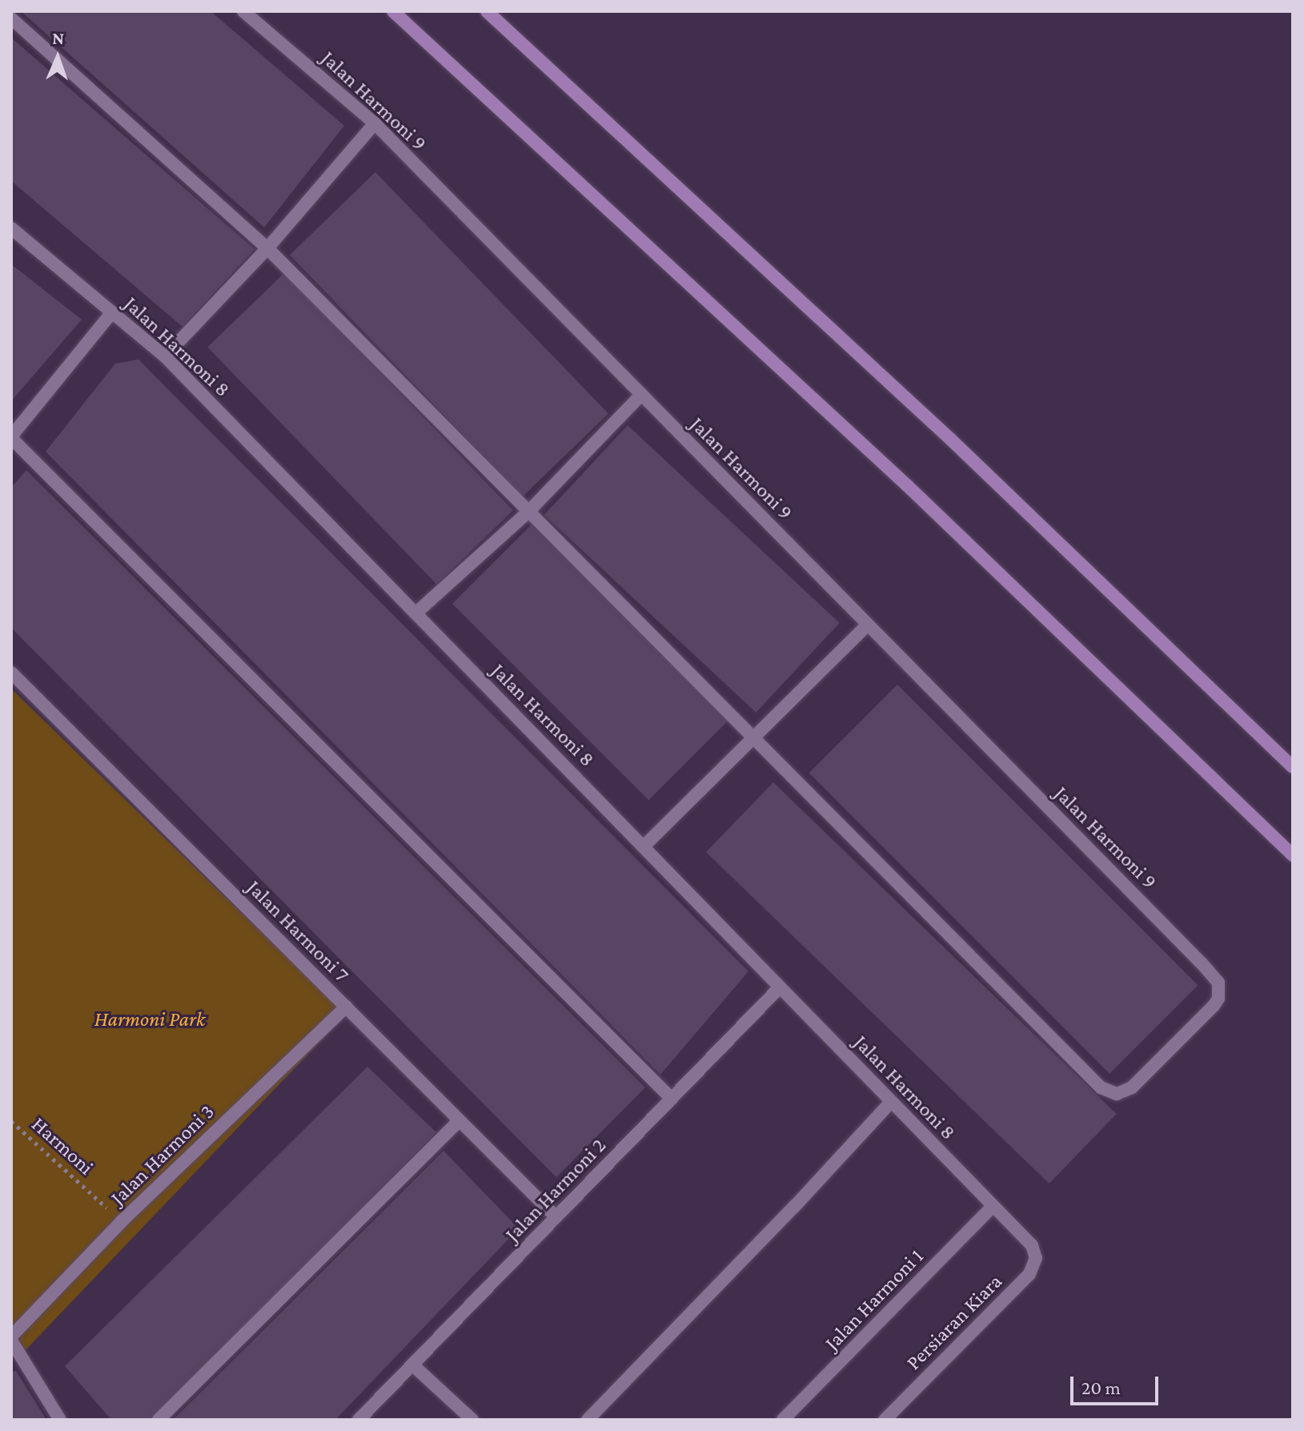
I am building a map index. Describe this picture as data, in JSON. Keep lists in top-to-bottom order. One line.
{"streets":{"street":["Jalan Harmoni 9","Jalan Harmoni 8","Jalan Harmoni 7","Jalan Harmoni 3","Jalan Harmoni 2","Jalan Harmoni 1","Persiaran Kiara"],"path":["Harmoni"]},"crossings":[["Jalan Harmoni 8","Jalan Harmoni 2"],["Jalan Harmoni 8","Jalan Harmoni 1"],["Jalan Harmoni 8","Persiaran Kiara"],["Jalan Harmoni 7","Jalan Harmoni 3"],["Jalan Harmoni 7","Jalan Harmoni 2"],["Harmoni","Jalan Harmoni 3"]],"parks":["Harmoni Park"],"scale_bar":"20 m","north":"top"}
